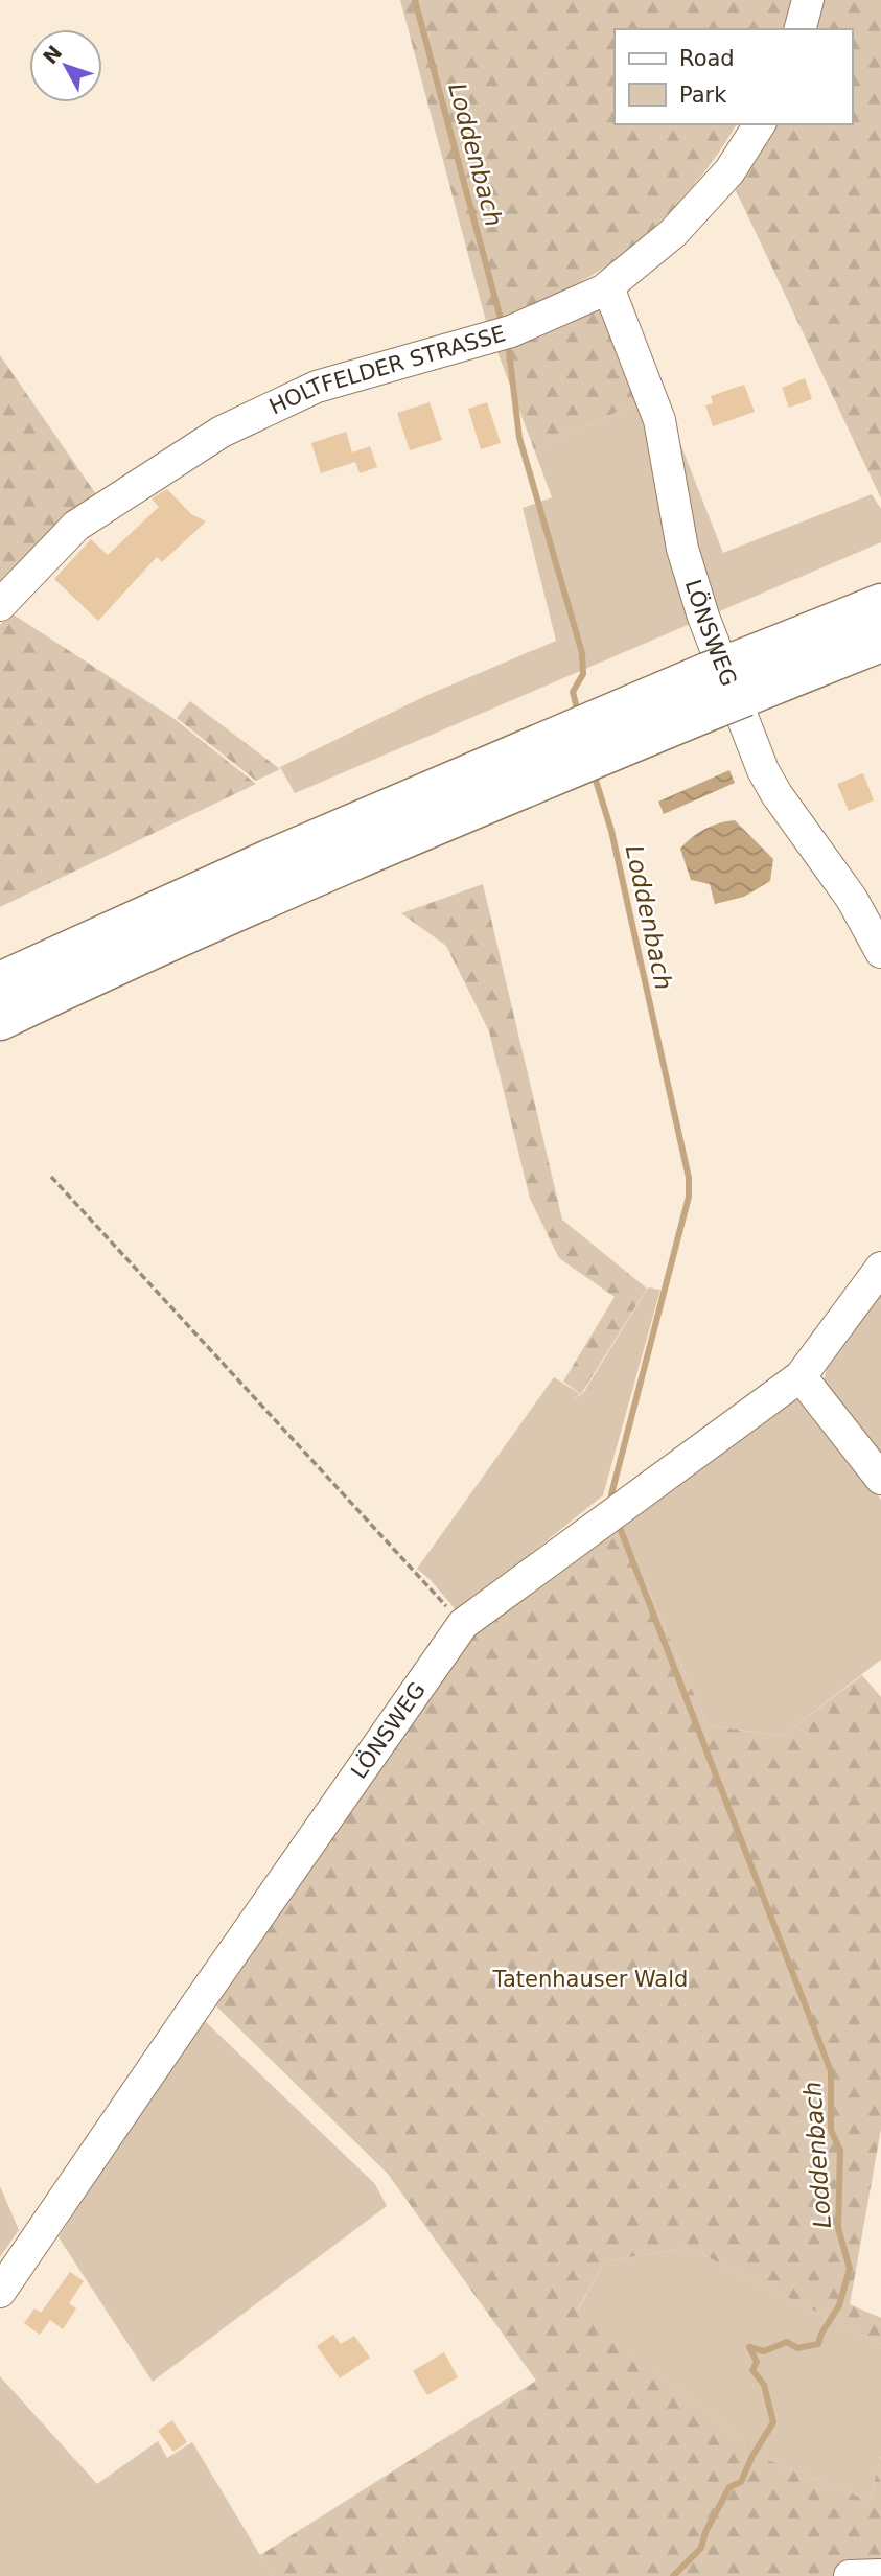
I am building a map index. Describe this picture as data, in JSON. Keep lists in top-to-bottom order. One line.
{"streets":{"street":["HOLTFELDER STRASSE","LÖNSWEG"]},"crossings":[["HOLTFELDER STRASSE","LÖNSWEG"]],"water":["Loddenbach"],"parks":["Tatenhauser Wald"],"legend":["Road","Park"],"north":"top left"}
